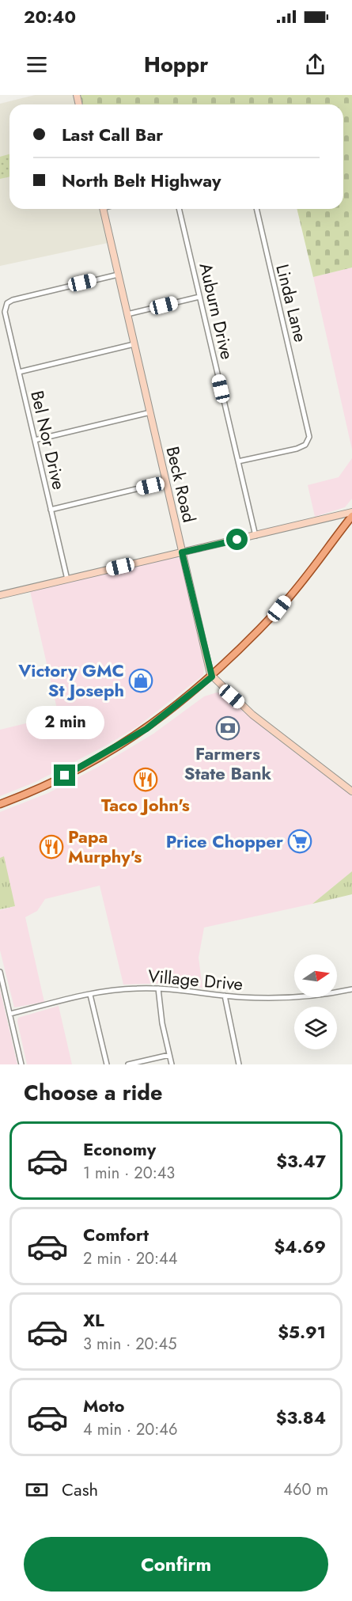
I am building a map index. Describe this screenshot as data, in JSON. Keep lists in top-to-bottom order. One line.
{"streets":{"street":["Linda Lane","Auburn Drive","Bel Nor Drive","Beck Road","Village Drive"]},"crossings":[["Linda Lane","Auburn Drive"],["Bel Nor Drive","Beck Road"]],"places":{"shop":["Victory GMC St Joseph"],"bank":["Farmers State Bank"],"restaurant":["Taco John's","Papa Murphy's"],"supermarket":["Price Chopper"]},"north":"right","page":{"status":"20:40","header":"Hoppr","banner":["Last Call Bar","North Belt Highway"],"bubble":"2 min","heading":"Choose a ride","list":[{"name":"Economy","note":"1 min · 20:43","value":"$3.47"},{"name":"Comfort","note":"2 min · 20:44","value":"$4.69"},{"name":"XL","note":"3 min · 20:45","value":"$5.91"},{"name":"Moto","note":"4 min · 20:46","value":"$3.84"}],"pay":["Cash","460 m"],"buttons":"Confirm"}}
